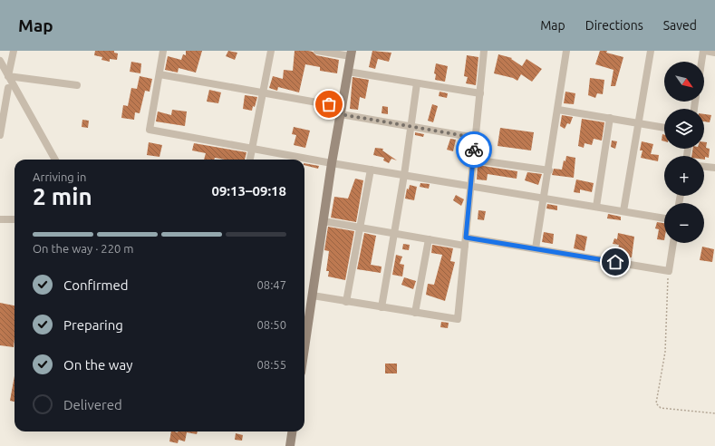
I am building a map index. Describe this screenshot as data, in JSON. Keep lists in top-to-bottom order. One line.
{"north":"bottom right","page":{"header":"Map","nav":["Map","Directions","Saved"],"map_buttons":["+","−"],"heading":["2 min","Arriving in","09:13–09:18"],"bar":"On the way · 220 m","list":[["Confirmed","08:47"],["Preparing","08:50"],["On the way","08:55"],"Delivered"]}}
